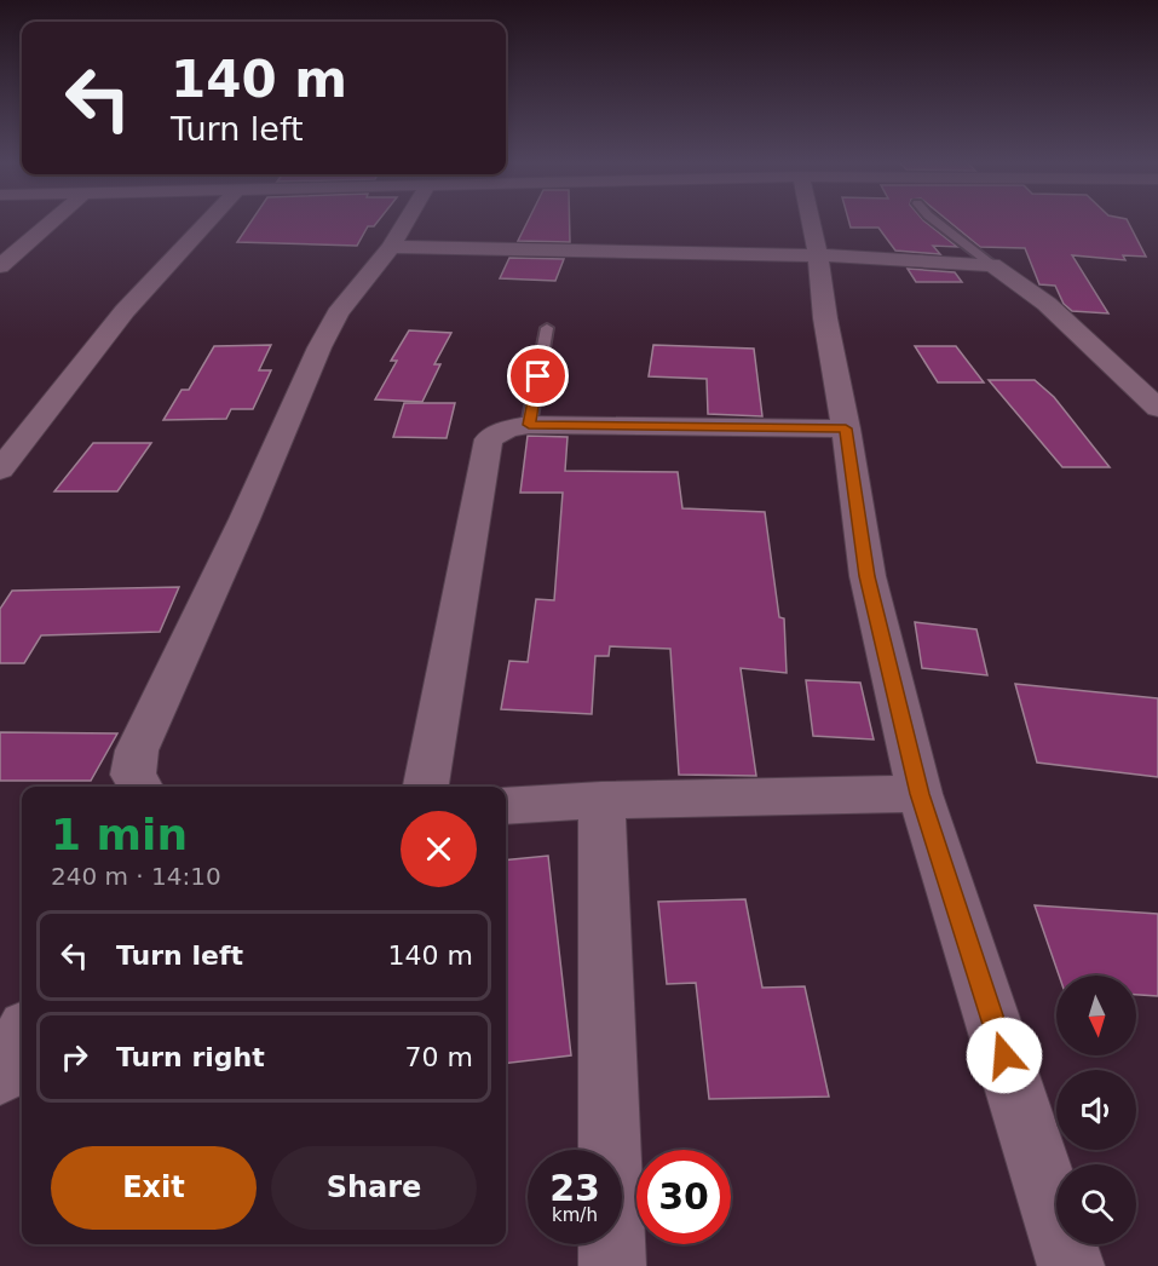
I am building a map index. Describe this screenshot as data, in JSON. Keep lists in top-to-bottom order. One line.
{"north":"bottom","page":{"turn":["140 m","Turn left"],"heading":["1 min","240 m · 14:10"],"list":[{"name":"Turn left","value":"140 m"},{"name":"Turn right","value":"70 m"}],"buttons":["Exit","Share"],"speed":"23 km/h","limit":"30"}}
